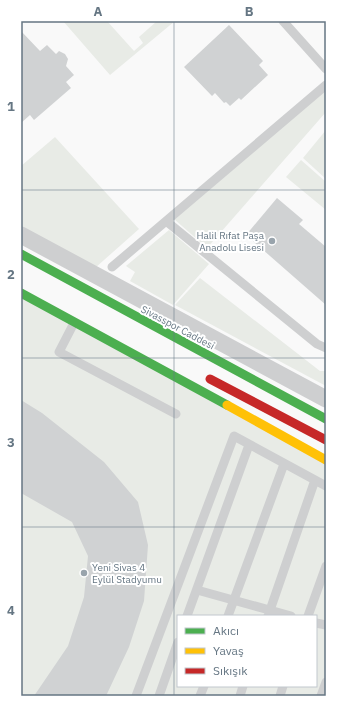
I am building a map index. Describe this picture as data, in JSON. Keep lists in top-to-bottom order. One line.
{"streets":{"street":["Sivasspor Caddesi"]},"places":["Halil Rıfat Paşa Anadolu Lisesi","Yeni Sivas 4 Eylül Stadyumu"],"legend":["Akıcı","Yavaş","Sıkışık"],"grid":{"columns":["A","B"],"rows":["1","2","3","4"]}}
